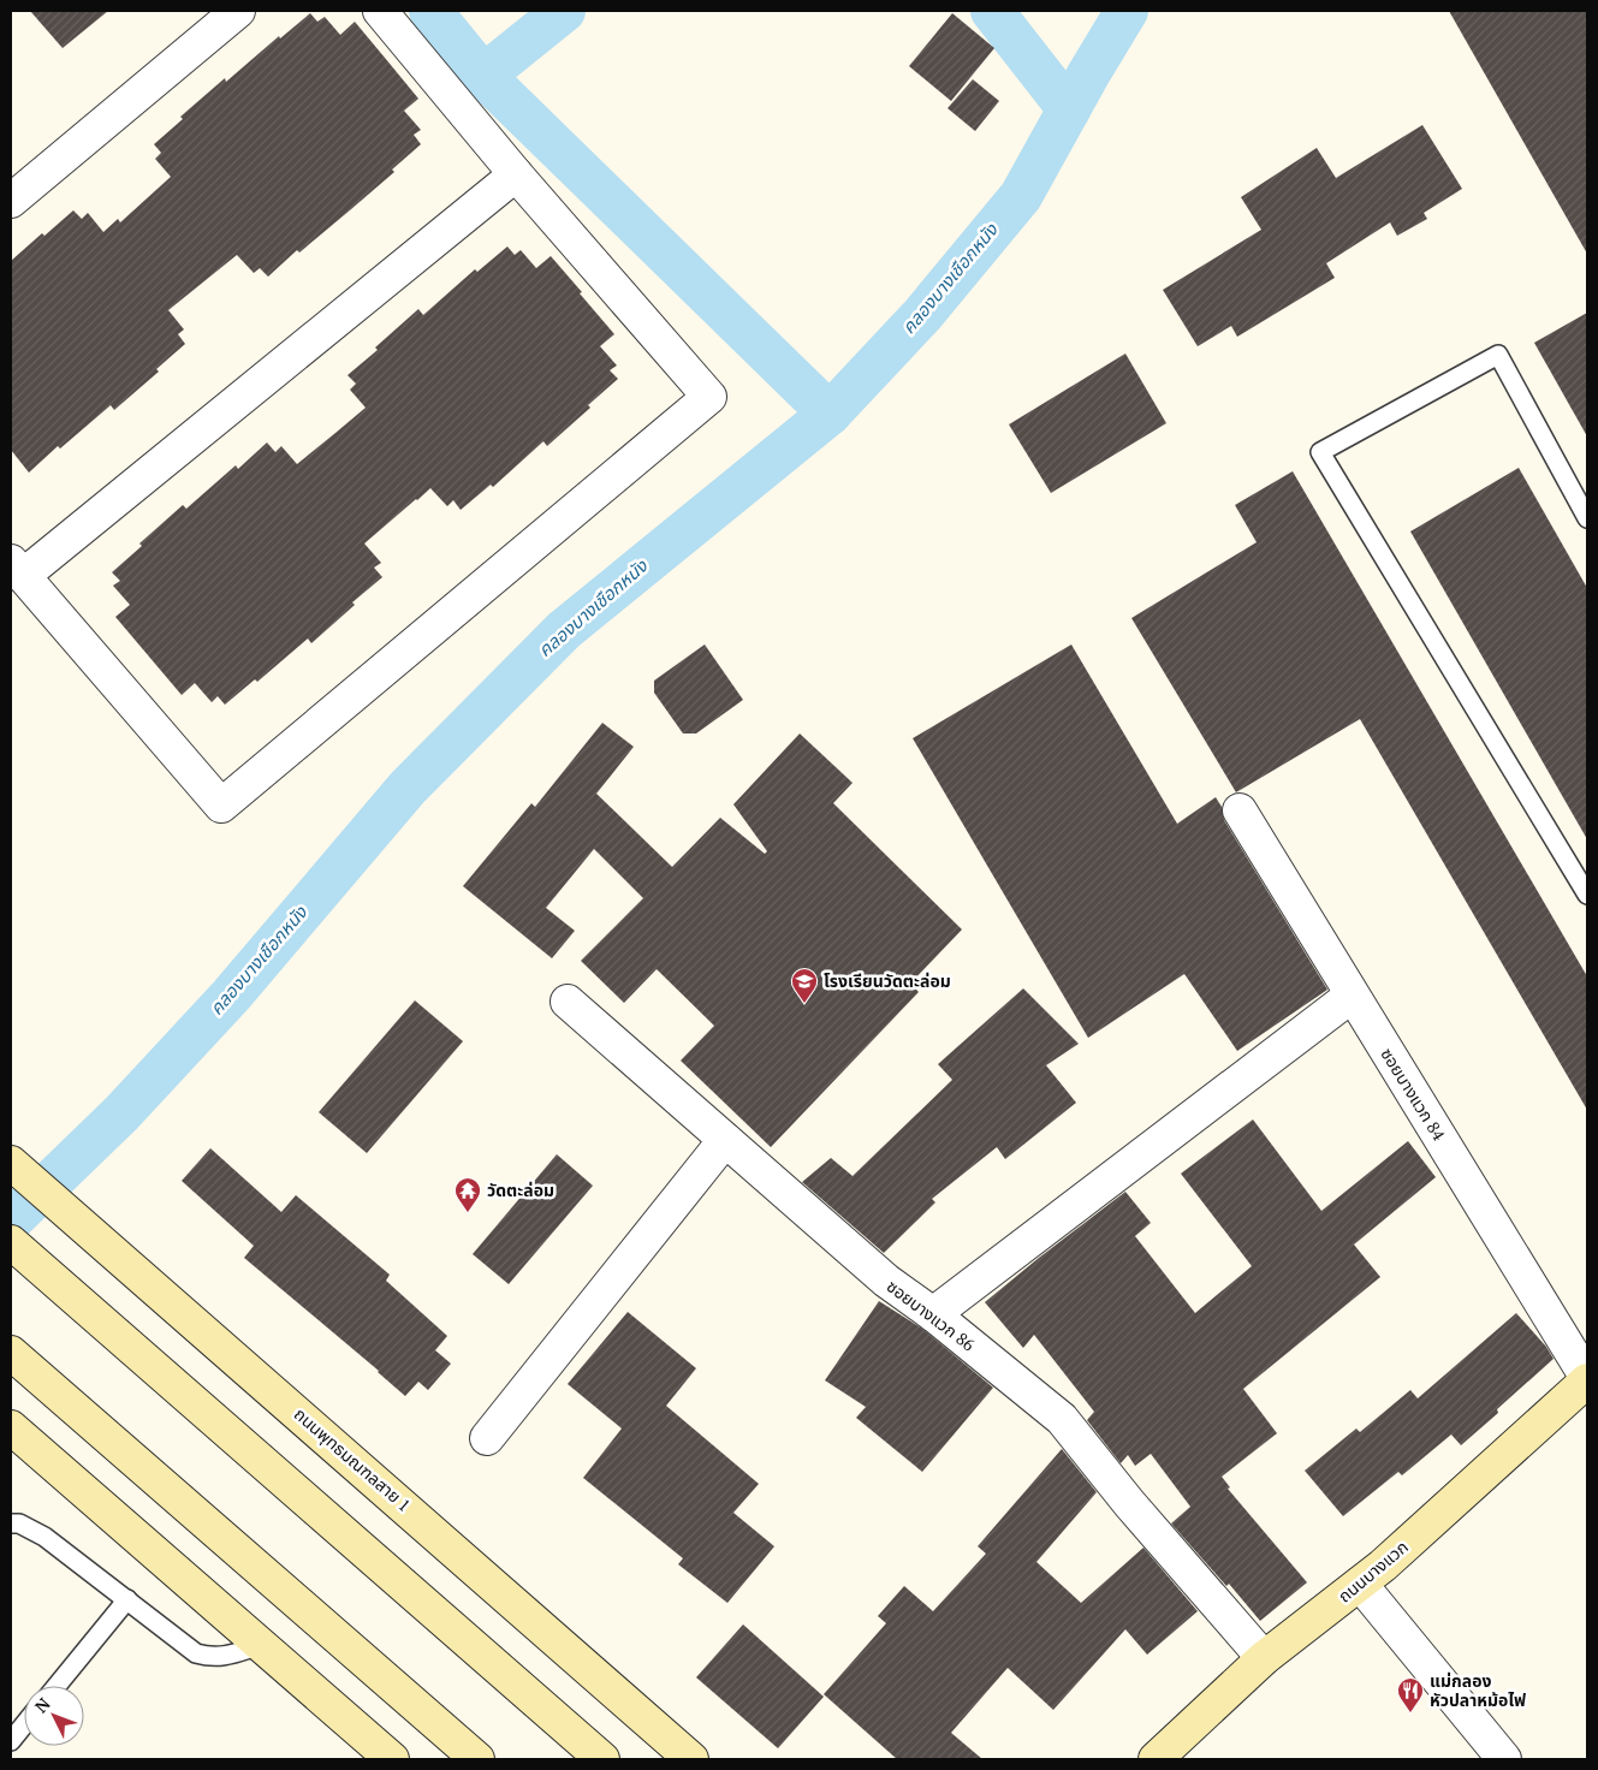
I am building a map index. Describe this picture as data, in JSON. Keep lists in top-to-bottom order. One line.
{"streets":{"main road":["ถนนพุทธมณฑลสาย 1","ถนนบางแวก"],"street":["ซอยบางแวก 84","ซอยบางแวก 86"]},"crossings":[["ซอยบางแวก 84","ถนนบางแวก"],["ซอยบางแวก 86","ถนนบางแวก"]],"water":["คลองบางเชือกหนัง"],"places":{"school or university":["โรงเรียนวัดตะล่อม"],"temple":["วัดตะล่อม"],"restaurant":["แม่กลอง หัวปลาหม้อไฟ"]},"north":"top left"}
